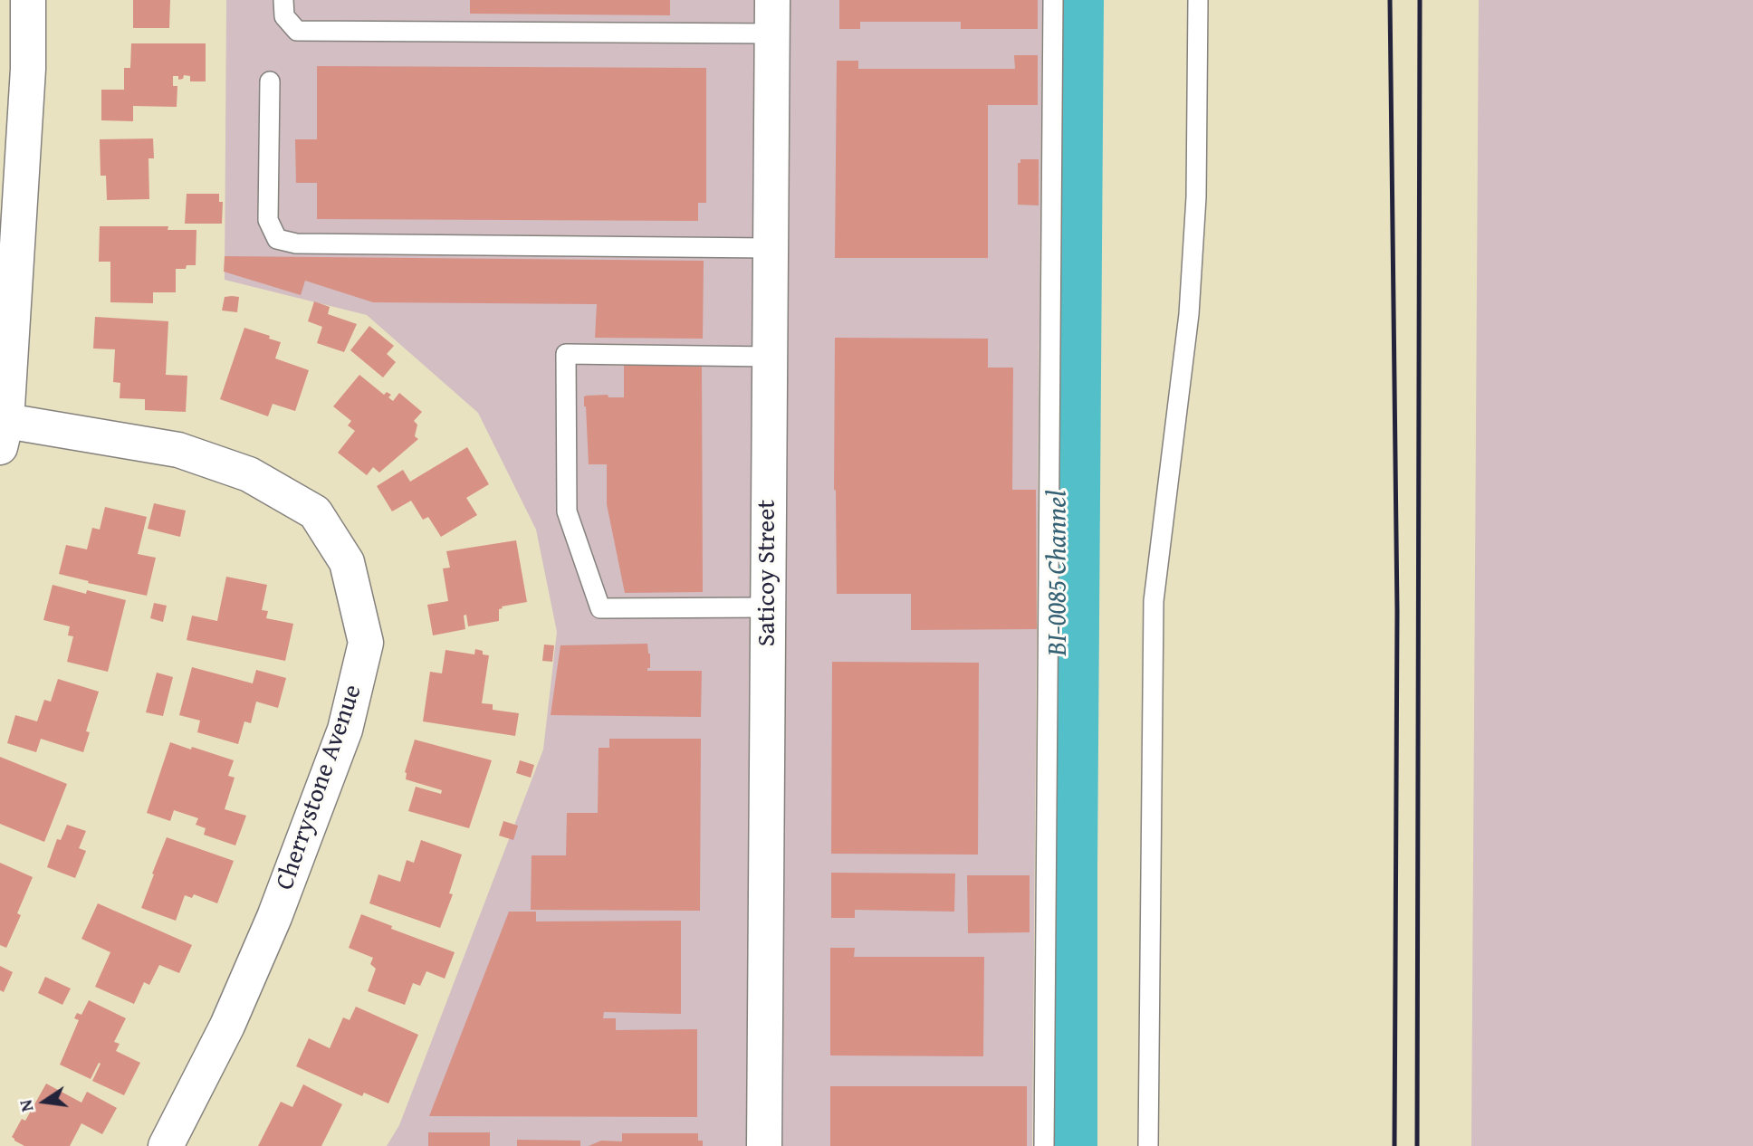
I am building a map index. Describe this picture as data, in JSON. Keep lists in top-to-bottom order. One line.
{"streets":{"street":["Saticoy Street","Cherrystone Avenue"]},"water":["BI-0085 Channel"],"north":"left"}
